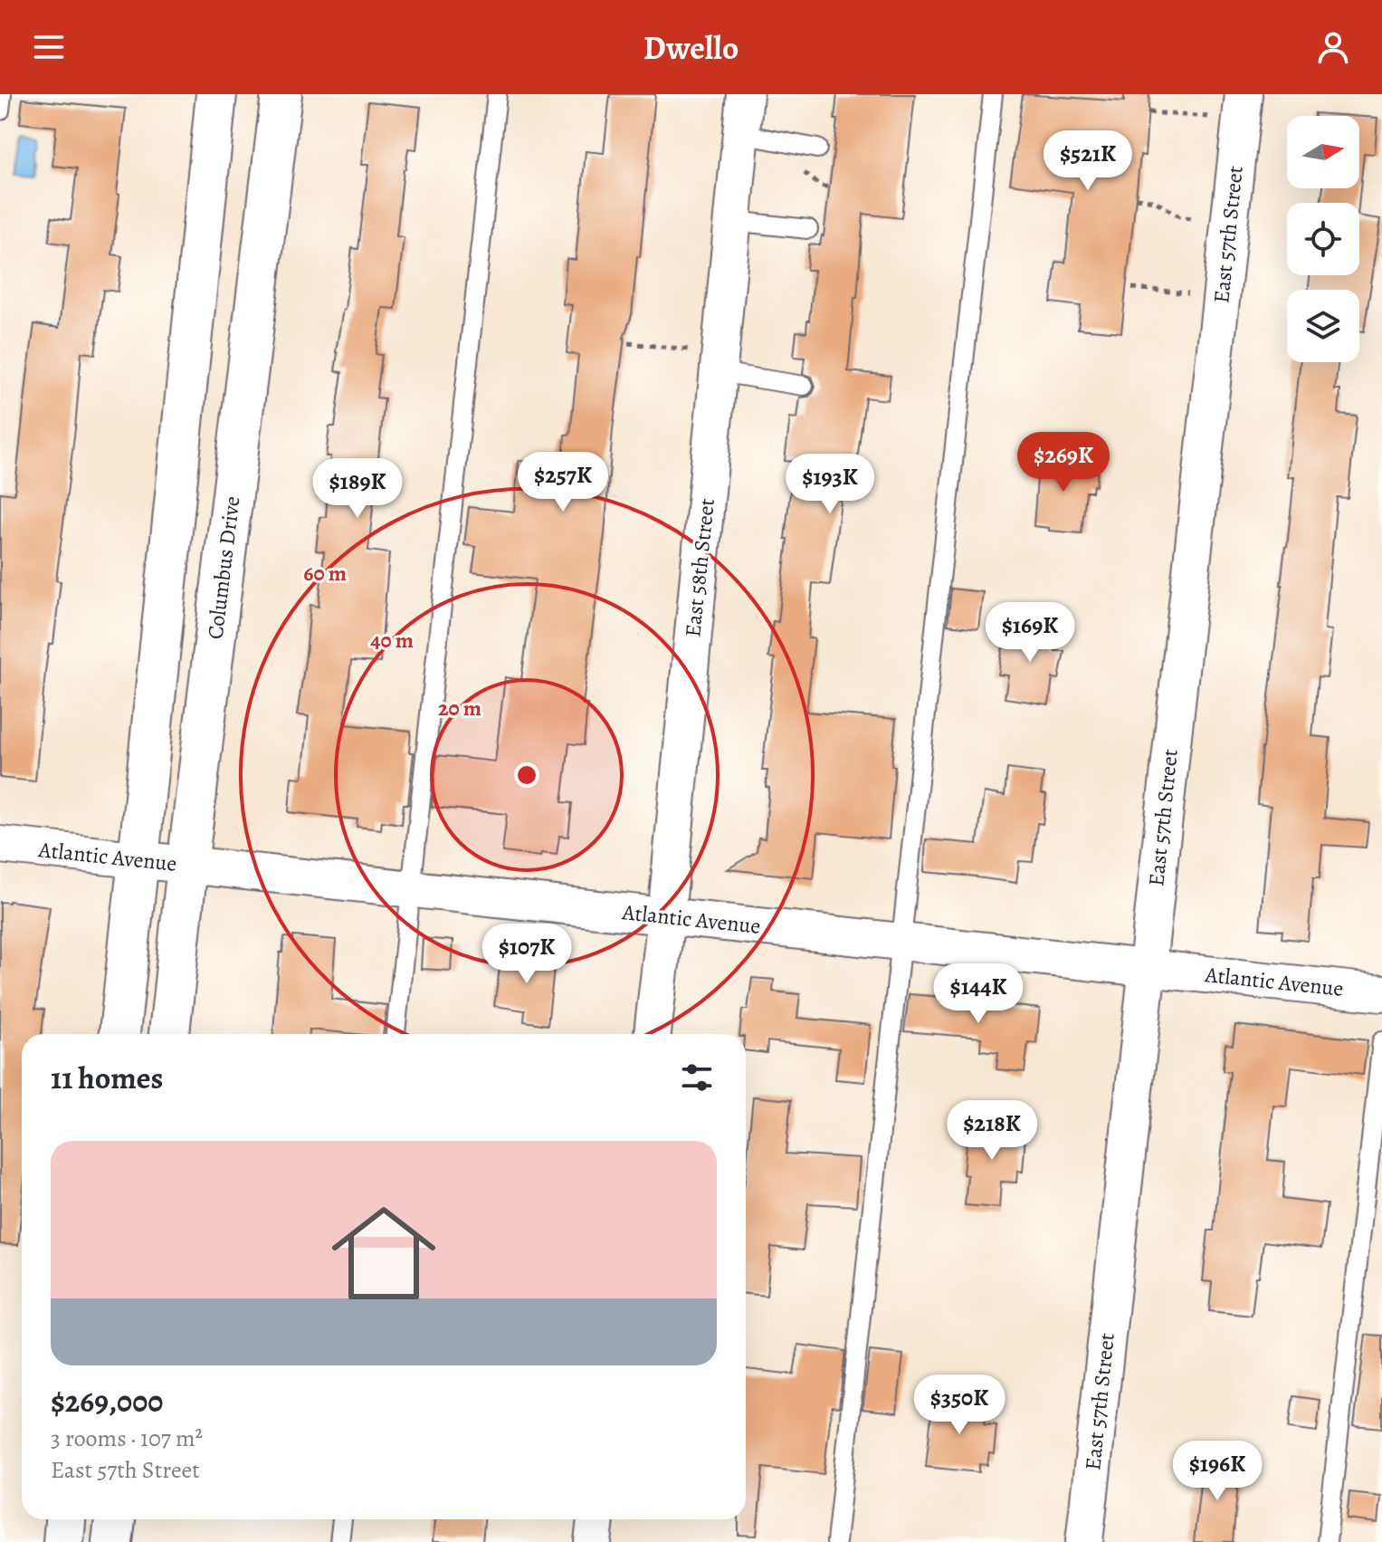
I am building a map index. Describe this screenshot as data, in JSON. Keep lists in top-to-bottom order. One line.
{"streets":{"street":["East 57th Street","Columbus Drive","East 58th Street","Atlantic Avenue"]},"crossings":[["East 57th Street","Atlantic Avenue"],["Columbus Drive","Atlantic Avenue"],["East 58th Street","Atlantic Avenue"]],"north":"right","page":{"header":"Dwello","price":["$521K","$269K","$257K","$193K","$189K","$169K","$107K","$144K","$218K","$350K","$196K"],"heading":"11 homes","list":[{"name":"$269,000","note":"3 rooms · 107 m² · East 57th Street"}]},"rings":["60 m","40 m","20 m"]}
